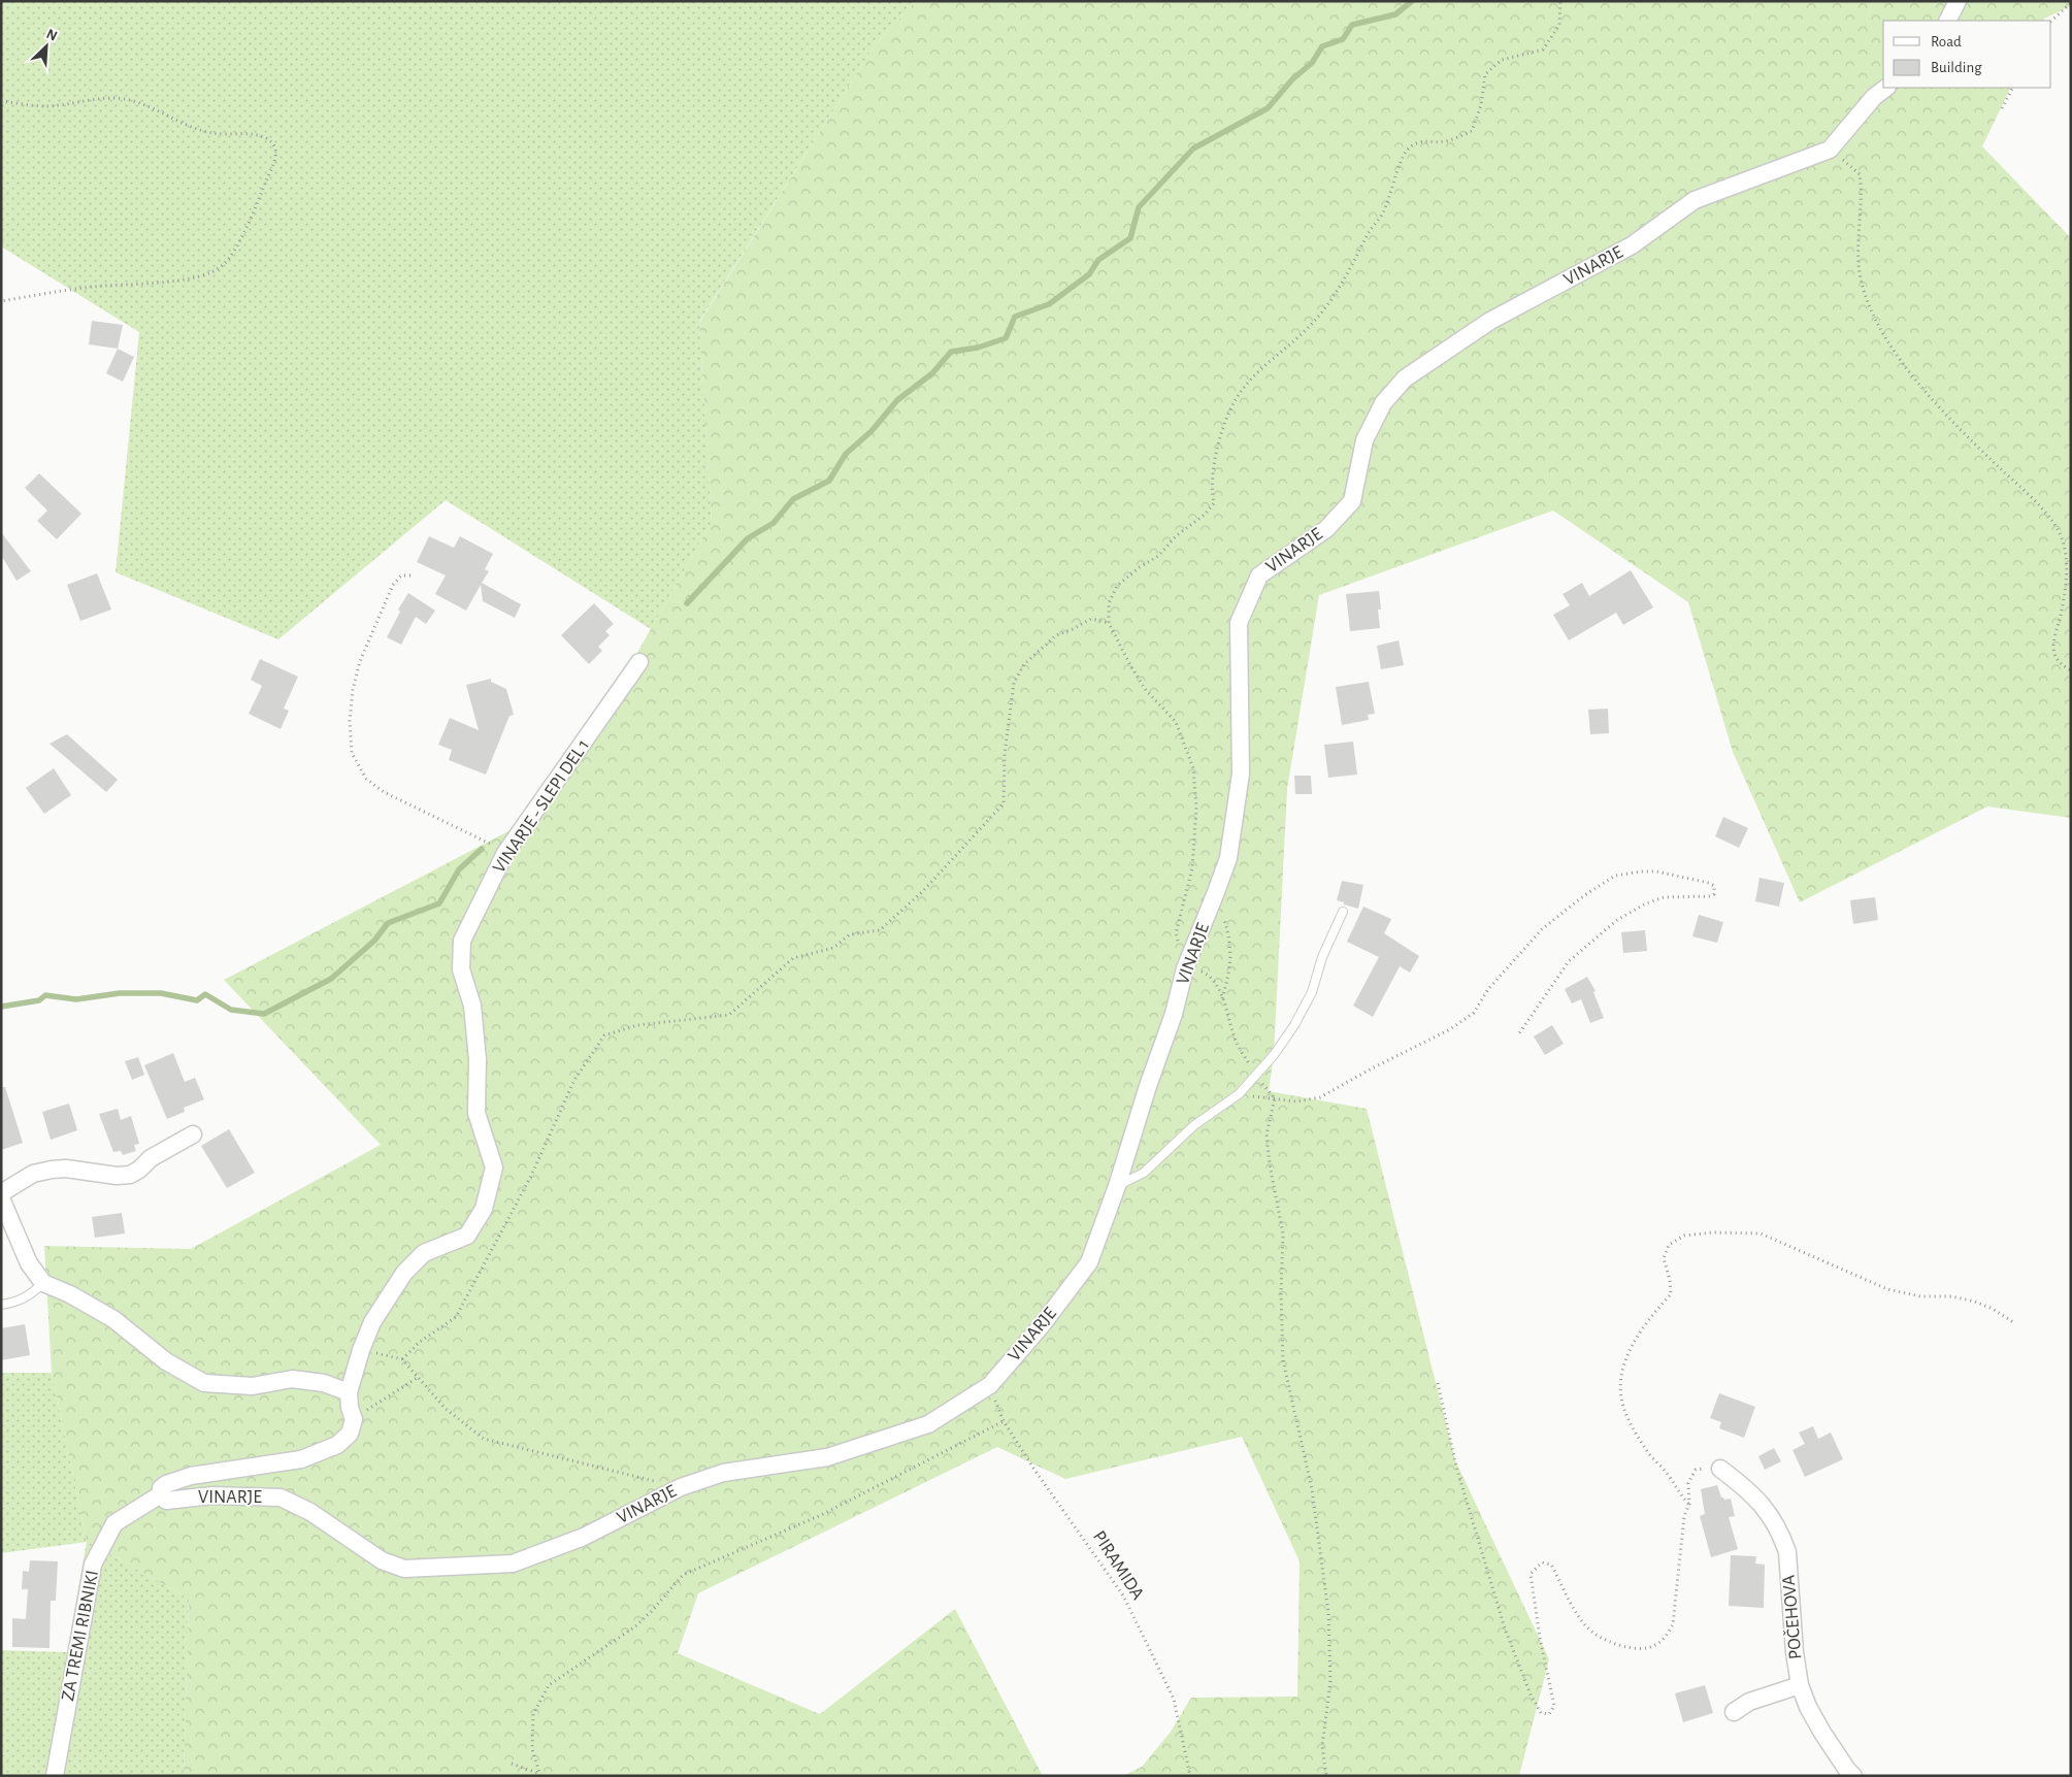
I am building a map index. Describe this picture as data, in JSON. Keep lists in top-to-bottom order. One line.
{"streets":{"street":["VINARJE","VINARJE - SLEPI DEL 1","POČEHOVA","ZA TREMI RIBNIKI"],"path":["PIRAMIDA"]},"crossings":[["VINARJE","PIRAMIDA"],["VINARJE","ZA TREMI RIBNIKI"]],"legend":["Road","Building"],"north":"top right"}
